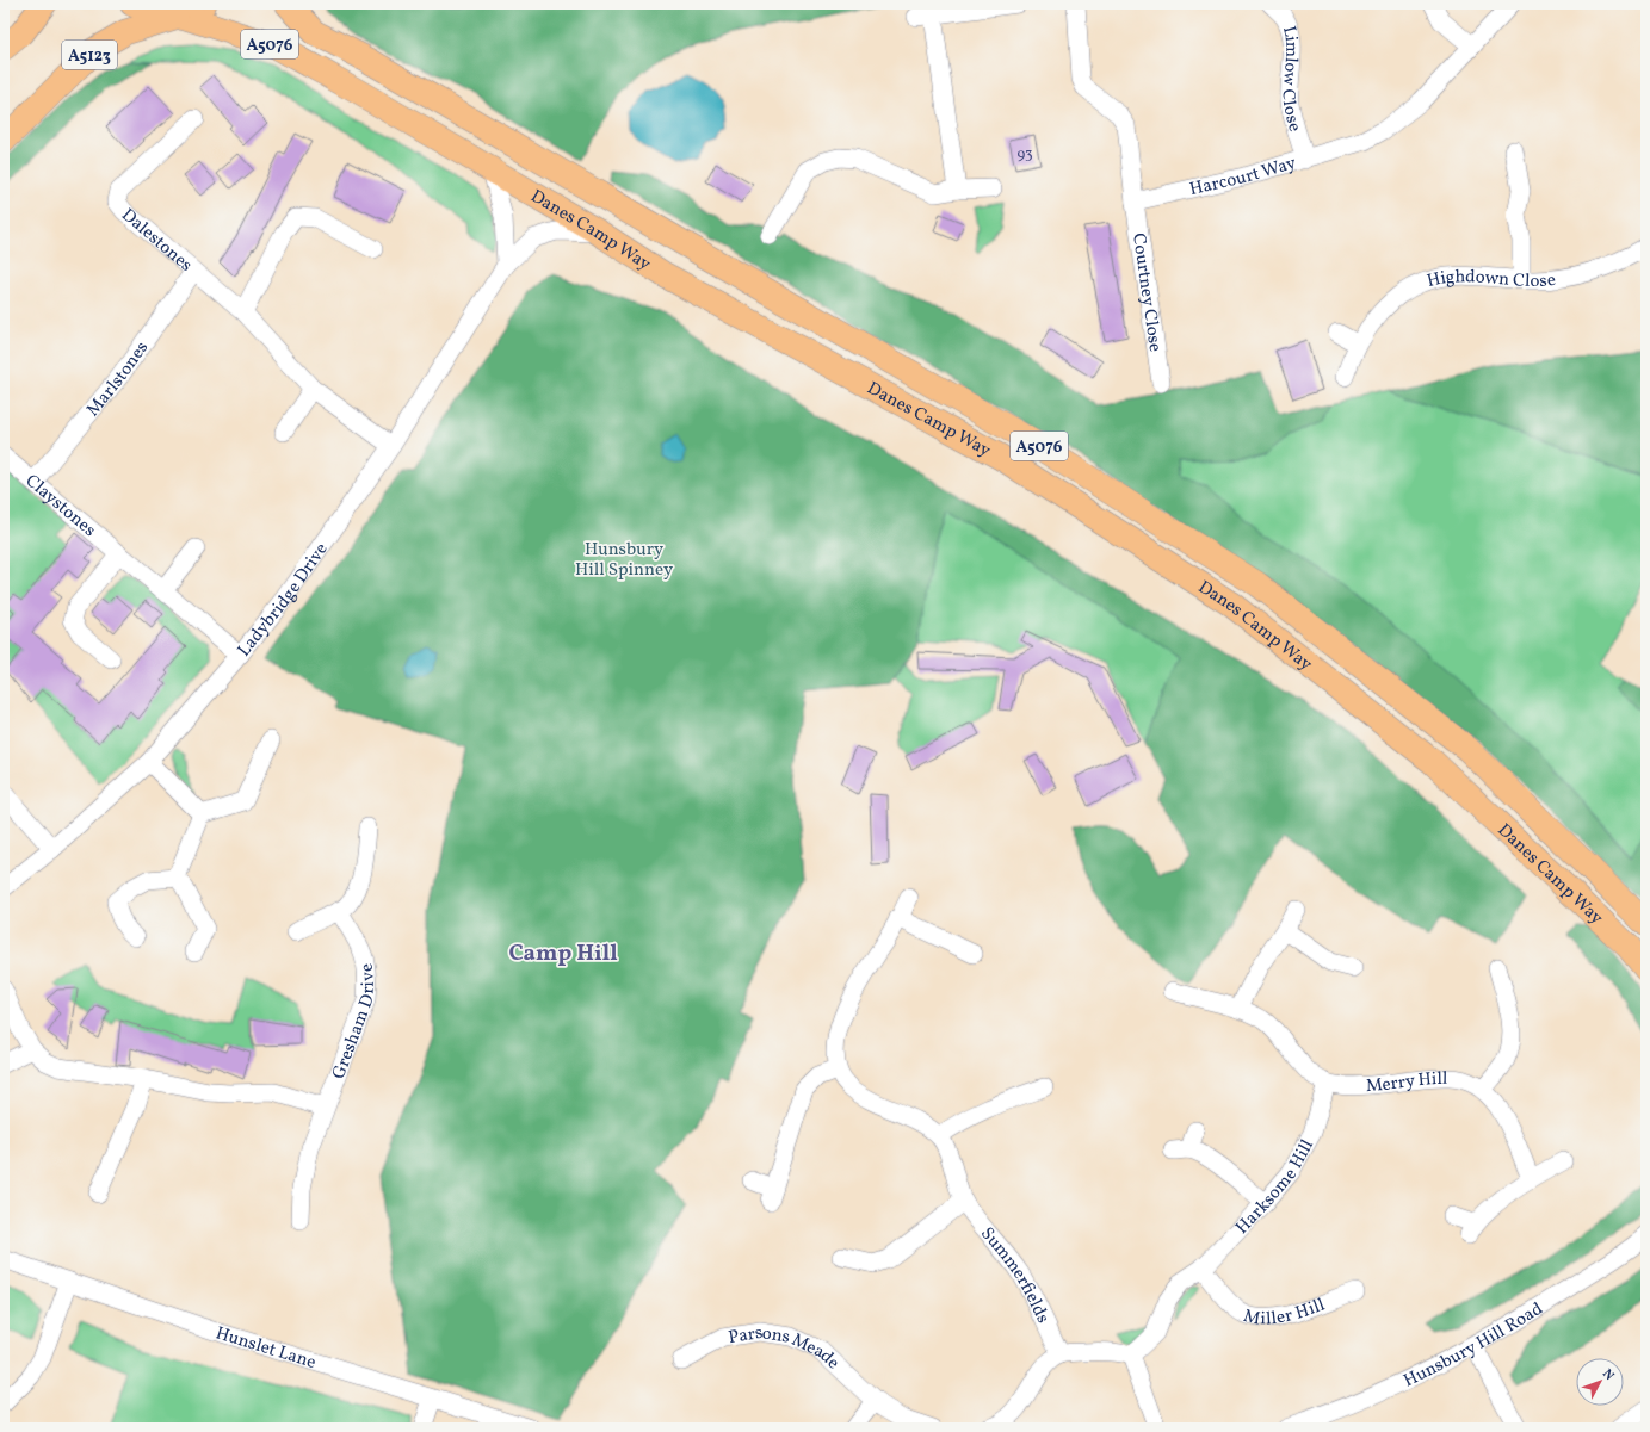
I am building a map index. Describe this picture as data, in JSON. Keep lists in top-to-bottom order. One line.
{"streets":{"highway":["A5076","A5123","Danes Camp Way"],"street":["Limlow Close","Harcourt Way","Dalestones","Highdown Close","Courtney Close","Marlstones","Claystones","Ladybridge Drive","Gresham Drive","Merry Hill","Harksome Hill","Summerfields","Miller Hill","Hunsbury Hill Road","Hunslet Lane","Parsons Meade"]},"crossings":[["A5076","Danes Camp Way"],["A5123","Danes Camp Way"],["Limlow Close","Harcourt Way"],["Harcourt Way","Courtney Close"],["Danes Camp Way","Ladybridge Drive"],["Dalestones","Marlstones"],["Dalestones","Ladybridge Drive"],["Marlstones","Claystones"],["Claystones","Ladybridge Drive"],["Merry Hill","Harksome Hill"],["Harksome Hill","Miller Hill"]],"districts":["Camp Hill"],"parks":["Hunsbury Hill Spinney"],"house_numbers":["93"],"north":"top right"}
